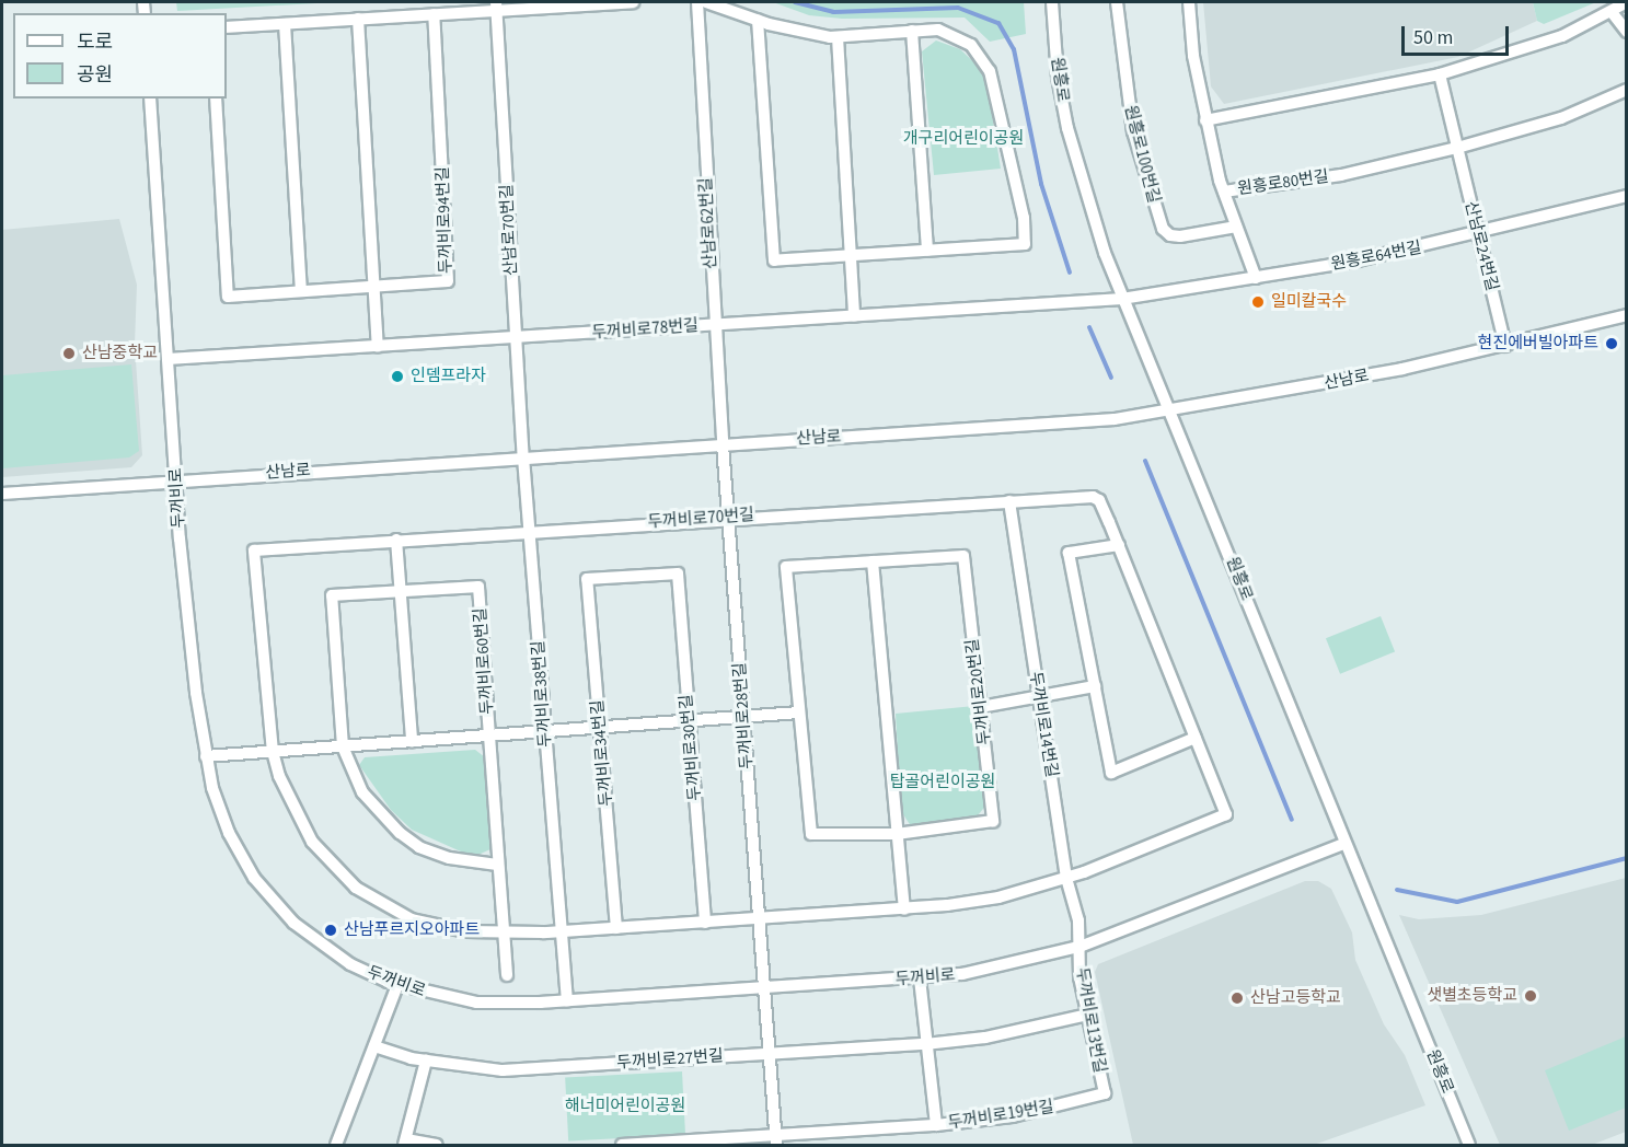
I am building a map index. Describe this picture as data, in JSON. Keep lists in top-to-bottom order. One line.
{"streets":{"street":["원흥로","원흥로100번길","원흥로80번길","두꺼비로94번길","산남로62번길","산남로70번길","산남로24번길","원흥로64번길","두꺼비로78번길","산남로","두꺼비로","두꺼비로70번길","두꺼비로60번길","두꺼비로20번길","두꺼비로38번길","두꺼비로28번길","두꺼비로14번길","두꺼비로30번길","두꺼비로34번길","두꺼비로13번길","두꺼비로27번길","두꺼비로19번길"]},"crossings":[["원흥로","원흥로64번길"],["원흥로","두꺼비로78번길"],["원흥로","산남로"],["원흥로","두꺼비로"],["원흥로100번길","원흥로80번길"],["원흥로80번길","산남로24번길"],["원흥로80번길","원흥로64번길"],["산남로62번길","두꺼비로78번길"],["산남로62번길","산남로"],["산남로62번길","두꺼비로28번길"],["산남로70번길","두꺼비로78번길"],["산남로70번길","산남로"],["산남로70번길","두꺼비로38번길"],["산남로24번길","원흥로64번길"],["산남로24번길","산남로"],["원흥로64번길","두꺼비로78번길"],["두꺼비로78번길","두꺼비로"],["산남로","두꺼비로"],["산남로","두꺼비로38번길"],["산남로","두꺼비로28번길"],["두꺼비로","두꺼비로60번길"],["두꺼비로","두꺼비로38번길"],["두꺼비로","두꺼비로28번길"],["두꺼비로","두꺼비로14번길"],["두꺼비로","두꺼비로13번길"],["두꺼비로","두꺼비로19번길"],["두꺼비로70번길","두꺼비로60번길"],["두꺼비로70번길","두꺼비로38번길"],["두꺼비로70번길","두꺼비로28번길"],["두꺼비로70번길","두꺼비로14번길"],["두꺼비로60번길","두꺼비로20번길"],["두꺼비로60번길","두꺼비로38번길"],["두꺼비로60번길","두꺼비로28번길"],["두꺼비로60번길","두꺼비로30번길"],["두꺼비로60번길","두꺼비로34번길"],["두꺼비로14번길","두꺼비로13번길"],["두꺼비로30번길","두꺼비로34번길"],["두꺼비로13번길","두꺼비로19번길"],["두꺼비로27번길","두꺼비로19번길"]],"parks":["개구리어린이공원","탑골어린이공원","해너미어린이공원"],"places":["일미칼국수","현진에버빌아파트","산남중학교","인뎀프라자","산남푸르지오아파트","샛별초등학교","산남고등학교"],"legend":["도로","공원"],"scale_bar":"50 m"}
